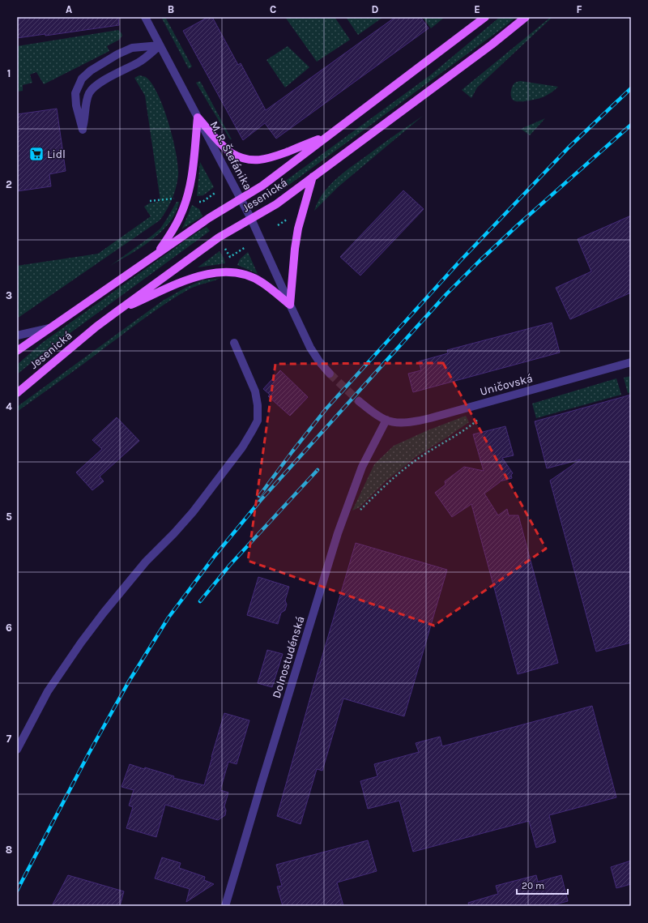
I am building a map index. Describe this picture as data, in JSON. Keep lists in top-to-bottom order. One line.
{"streets":{"main road":["Jesenická"],"street":["M. R. Štefánika","Uničovská","Dolnostudénská"]},"crossings":[["M. R. Štefánika","Jesenická"],["Uničovská","Dolnostudénská"]],"places":{"supermarket":["Lidl"]},"scale_bar":"20 m","grid":{"columns":["A","B","C","D","E","F"],"rows":["1","2","3","4","5","6","7","8"]}}
